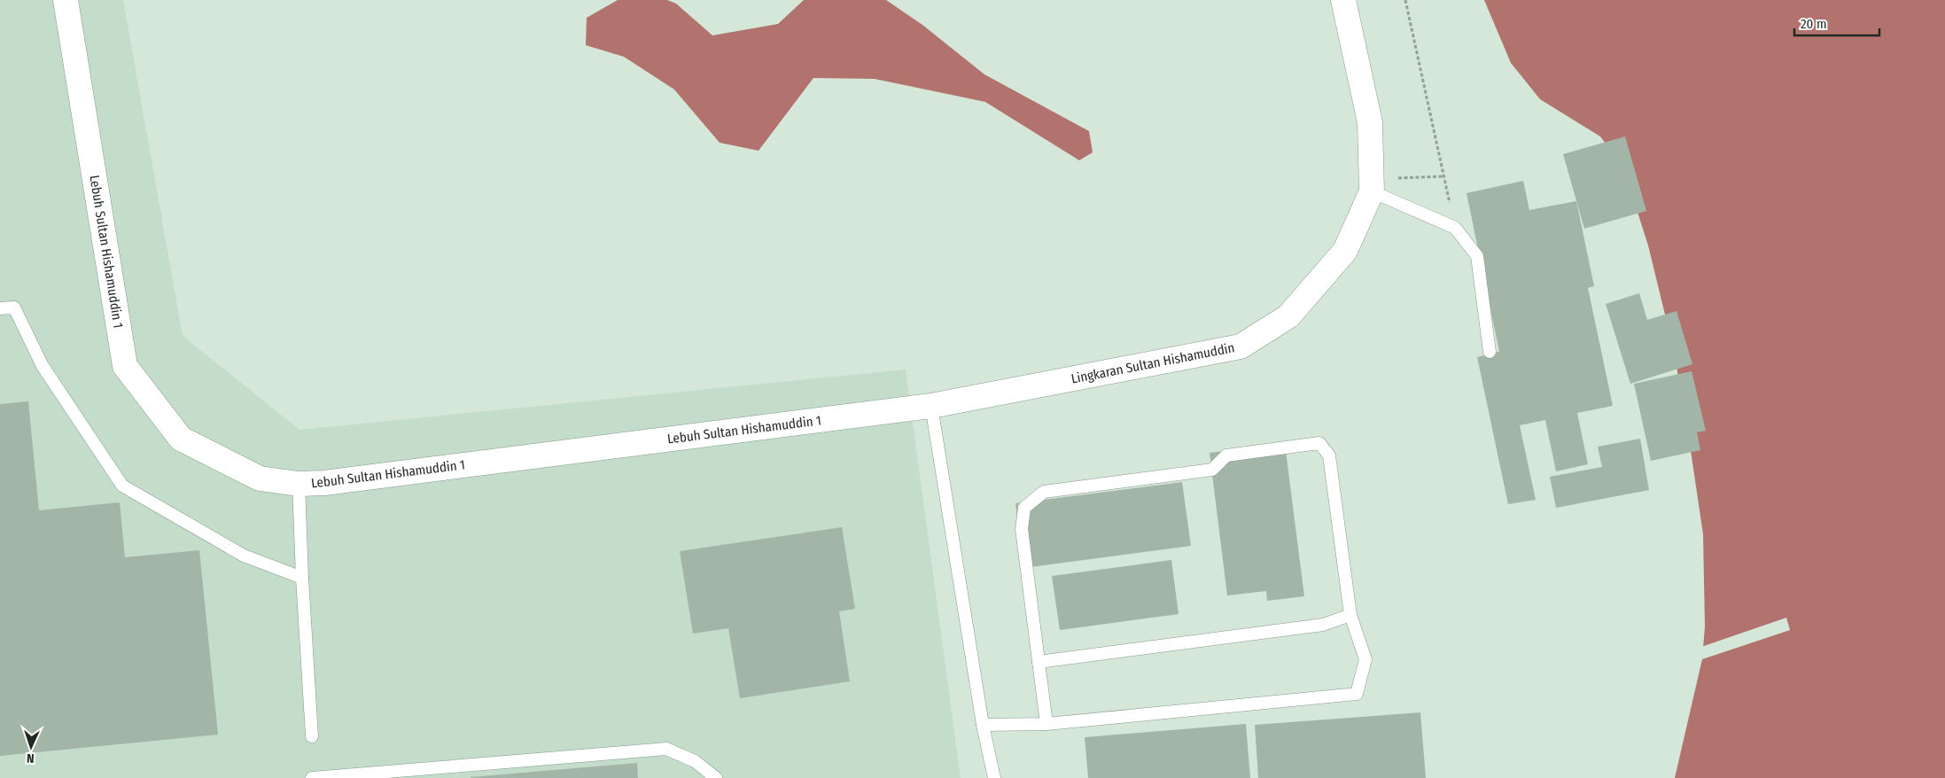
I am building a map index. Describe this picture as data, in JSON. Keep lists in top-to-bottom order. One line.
{"streets":{"street":["Lebuh Sultan Hishamuddin 1","Lingkaran Sultan Hishamuddin"]},"crossings":[["Lebuh Sultan Hishamuddin 1","Lingkaran Sultan Hishamuddin"]],"scale_bar":"20 m","north":"bottom"}
